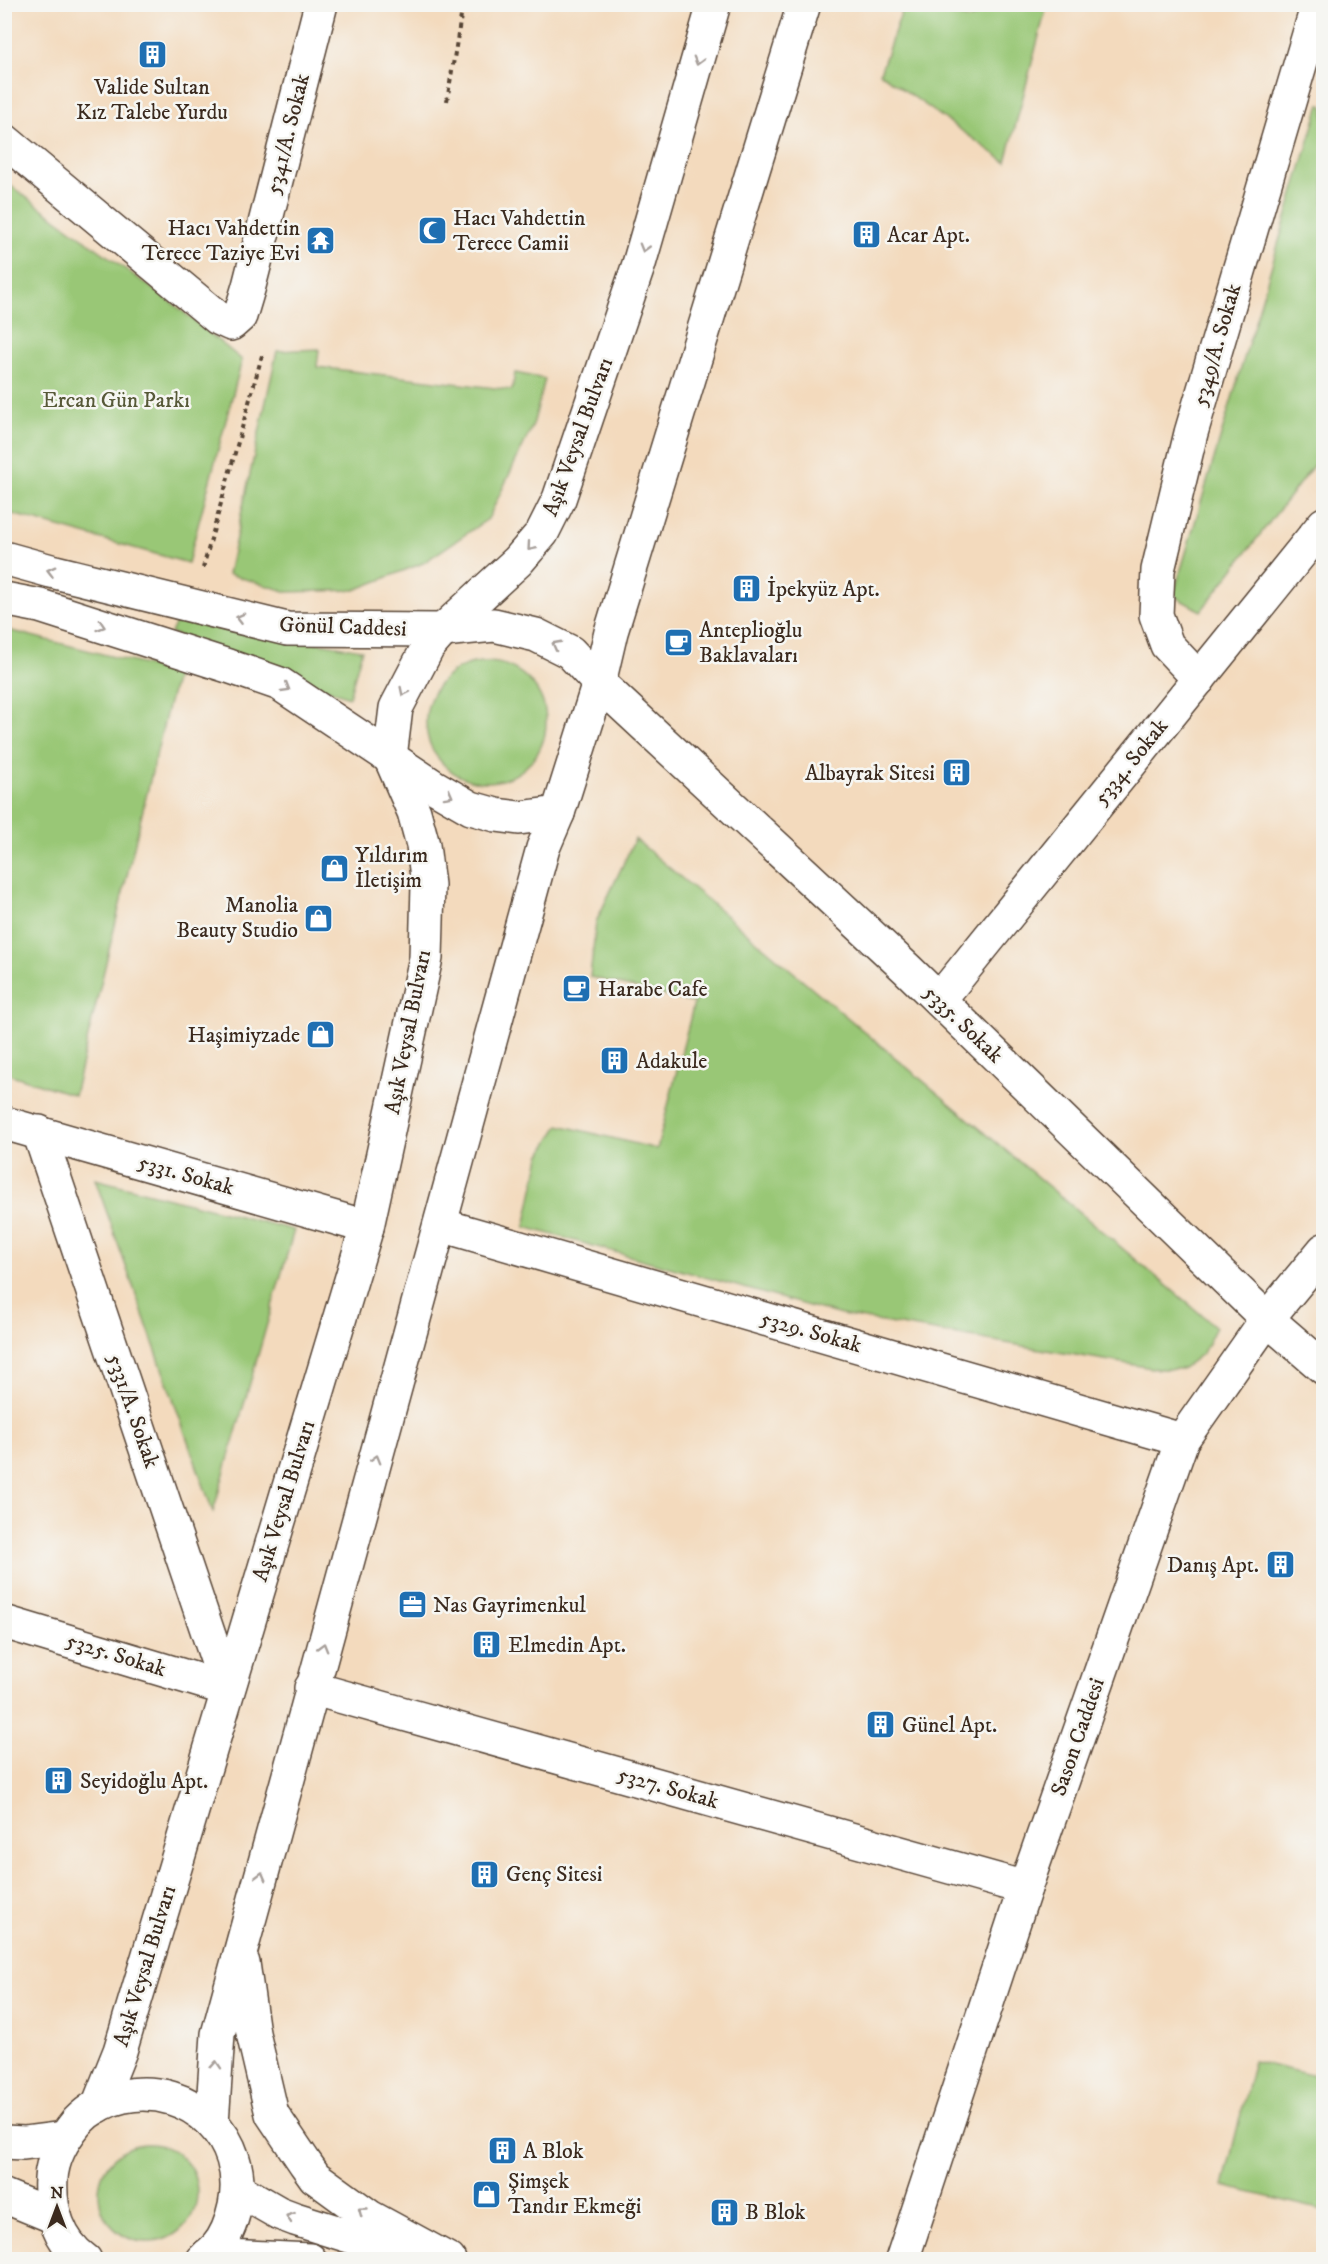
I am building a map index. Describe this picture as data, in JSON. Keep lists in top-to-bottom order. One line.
{"streets":{"street":["5341/A. Sokak","5349/A. Sokak","Aşık Veysal Bulvarı","Gönül Caddesi","5334. Sokak","5335. Sokak","5331. Sokak","5329. Sokak","5331/A. Sokak","5325. Sokak","Sason Caddesi","5327. Sokak"]},"crossings":[["5349/A. Sokak","5334. Sokak"],["Aşık Veysal Bulvarı","Gönül Caddesi"],["Aşık Veysal Bulvarı","5335. Sokak"],["Aşık Veysal Bulvarı","5331. Sokak"],["Aşık Veysal Bulvarı","5331/A. Sokak"],["Aşık Veysal Bulvarı","5325. Sokak"],["Gönül Caddesi","5335. Sokak"],["5334. Sokak","5335. Sokak"],["5335. Sokak","Sason Caddesi"],["5331. Sokak","5331/A. Sokak"],["5329. Sokak","Sason Caddesi"],["5331/A. Sokak","5325. Sokak"],["Sason Caddesi","5327. Sokak"]],"parks":["Ercan Gün Parkı"],"places":{"building":["Valide Sultan Kız Talebe Yurdu","Acar Apt.","İpekyüz Apt.","Albayrak Sitesi","Adakule","Danış Apt.","Elmedin Apt.","Günel Apt.","Seyidoğlu Apt.","Genç Sitesi","A Blok","B Blok"],"mosque":["Hacı Vahdettin Terece Camii"],"temple":["Hacı Vahdettin Terece Taziye Evi"],"cafe":["Anteplioğlu Baklavaları","Harabe Cafe"],"shop":["Yıldırım İletişim","Manolia Beauty Studio","Haşimiyzade","Şimşek Tandır Ekmeği"],"office":["Nas Gayrimenkul"]},"north":"top"}
